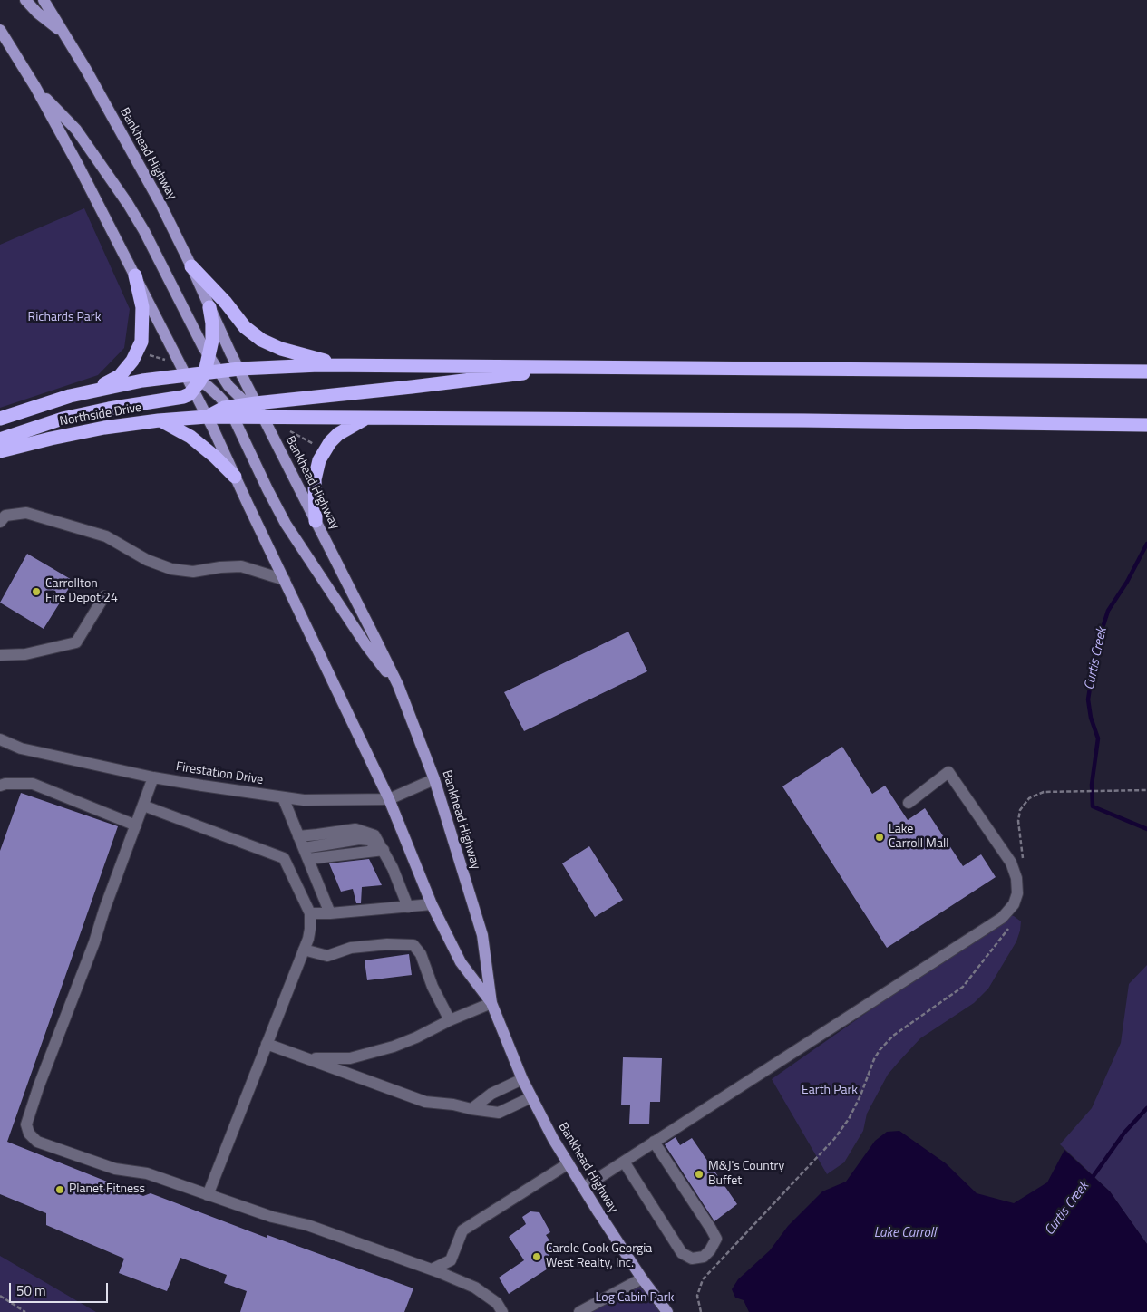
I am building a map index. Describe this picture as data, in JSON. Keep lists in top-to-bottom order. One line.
{"streets":{"highway":["Northside Drive"],"main road":["Bankhead Highway"],"street":["Firestation Drive"]},"crossings":[["Bankhead Highway","Northside Drive"],["Bankhead Highway","Firestation Drive"]],"water":["Curtis Creek","Lake Carroll"],"parks":["Richards Park","Earth Park","Log Cabin Park"],"places":["Carrollton Fire Depot 24","Lake Carroll Mall","M&J's Country Buffet","Planet Fitness","Carole Cook Georgia West Realty, Inc."],"scale_bar":"50 m"}
